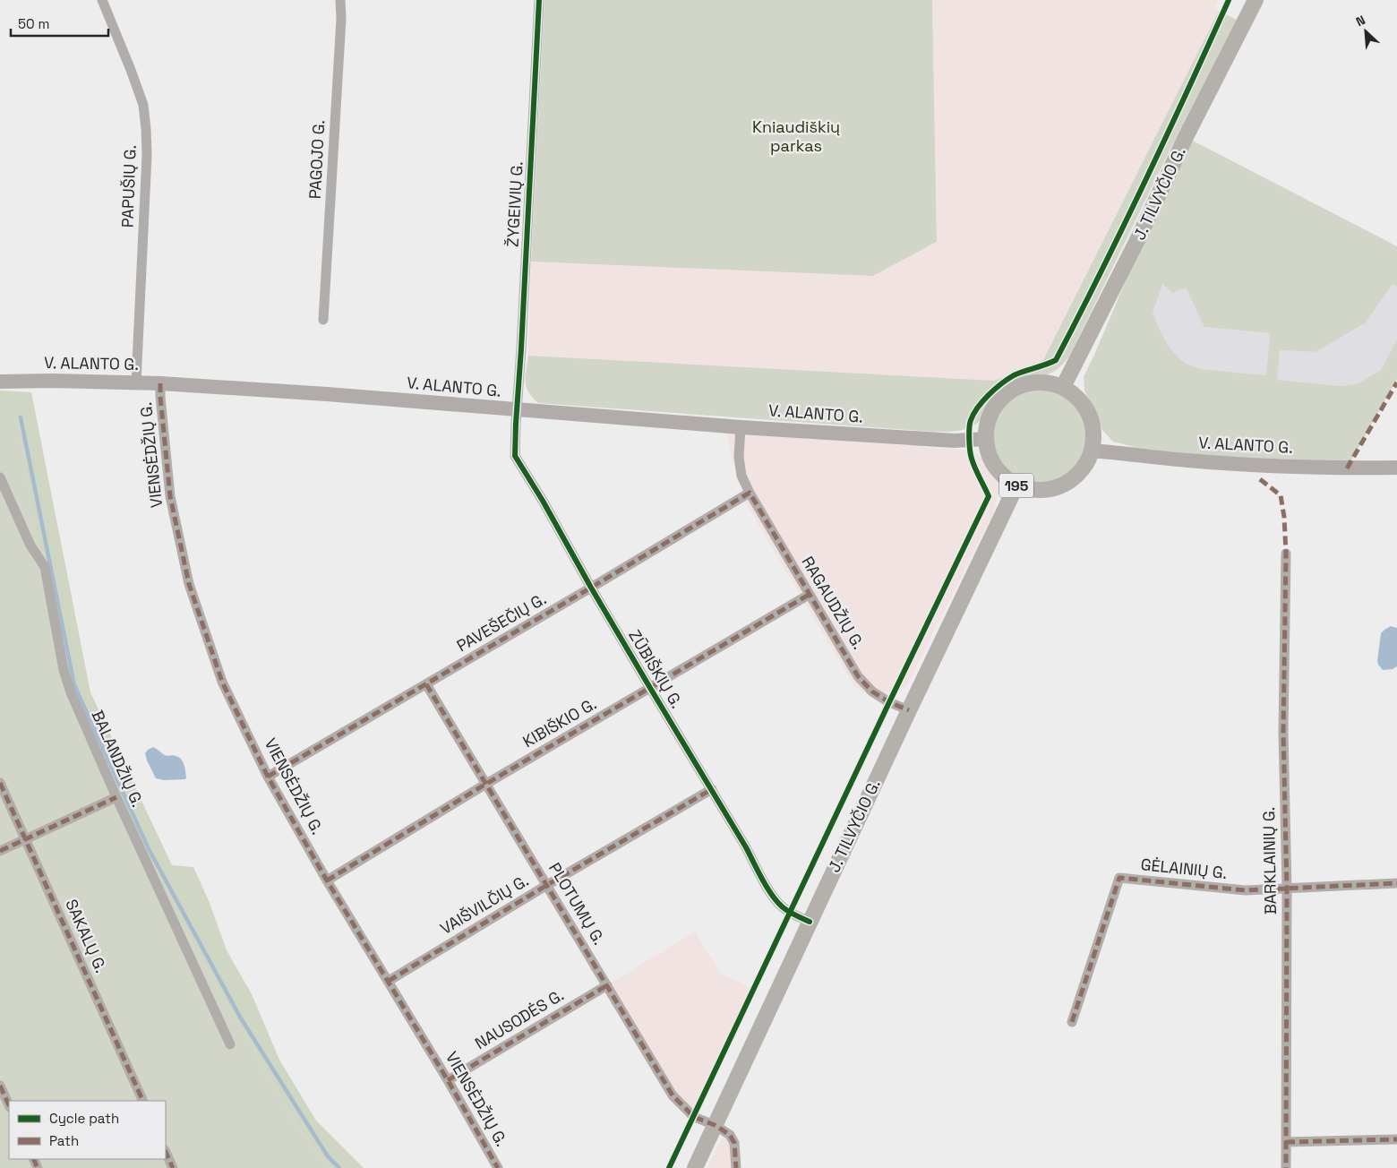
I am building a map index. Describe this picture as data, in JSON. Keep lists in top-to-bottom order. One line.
{"streets":{"main road":["J. TILVYČIO G.","V. ALANTO G.","195"],"street":["PAGOJO G.","PAPUŠIŲ G.","ŽYGEIVIŲ G.","VIENSĖDŽIŲ G.","RAGAUDŽIŲ G.","PAVEŠEČIŲ G.","ZŪBIŠKIŲ G.","KIBIŠKIO G.","BALANDŽIŲ G.","BARKLAINIŲ G.","GĖLAINIŲ G.","PLOTUMŲ G.","VAIŠVILČIŲ G.","SAKALŲ G.","NAUSODĖS G."]},"crossings":[["PAPUŠIŲ G.","V. ALANTO G."],["J. TILVYČIO G.","V. ALANTO G."],["J. TILVYČIO G.","195"],["J. TILVYČIO G.","RAGAUDŽIŲ G."],["J. TILVYČIO G.","ZŪBIŠKIŲ G."],["J. TILVYČIO G.","PLOTUMŲ G."],["ŽYGEIVIŲ G.","V. ALANTO G."],["ŽYGEIVIŲ G.","ZŪBIŠKIŲ G."],["V. ALANTO G.","VIENSĖDŽIŲ G."],["V. ALANTO G.","195"],["V. ALANTO G.","RAGAUDŽIŲ G."],["V. ALANTO G.","ZŪBIŠKIŲ G."],["VIENSĖDŽIŲ G.","PAVEŠEČIŲ G."],["VIENSĖDŽIŲ G.","KIBIŠKIO G."],["VIENSĖDŽIŲ G.","VAIŠVILČIŲ G."],["VIENSĖDŽIŲ G.","NAUSODĖS G."],["RAGAUDŽIŲ G.","PAVEŠEČIŲ G."],["RAGAUDŽIŲ G.","KIBIŠKIO G."],["PAVEŠEČIŲ G.","ZŪBIŠKIŲ G."],["PAVEŠEČIŲ G.","PLOTUMŲ G."],["ZŪBIŠKIŲ G.","KIBIŠKIO G."],["ZŪBIŠKIŲ G.","VAIŠVILČIŲ G."],["KIBIŠKIO G.","PLOTUMŲ G."],["BARKLAINIŲ G.","GĖLAINIŲ G."],["PLOTUMŲ G.","VAIŠVILČIŲ G."],["PLOTUMŲ G.","NAUSODĖS G."]],"parks":["Kniaudiškių parkas"],"legend":["Cycle path","Path"],"scale_bar":"50 m","north":"top left"}
